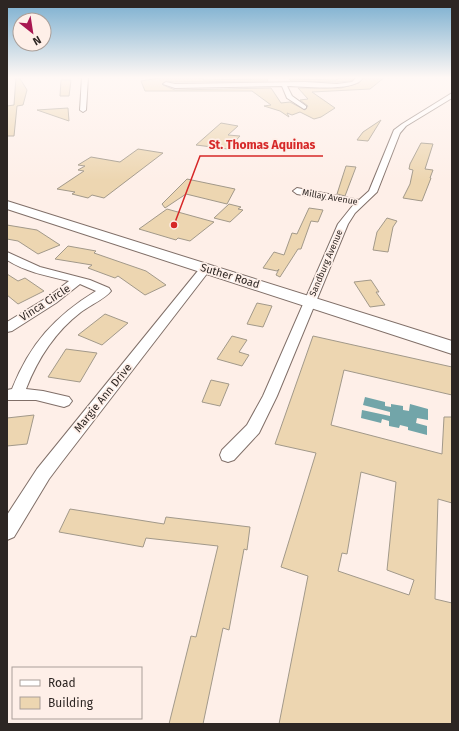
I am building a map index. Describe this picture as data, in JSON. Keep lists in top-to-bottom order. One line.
{"streets":{"street":["Millay Avenue","Sandburg Avenue","Suther Road","Vinca Circle","Margie Ann Drive"]},"crossings":[["Millay Avenue","Sandburg Avenue"],["Sandburg Avenue","Suther Road"],["Suther Road","Margie Ann Drive"]],"places":["St. Thomas Aquinas"],"legend":["Road","Building"],"north":"bottom right"}
